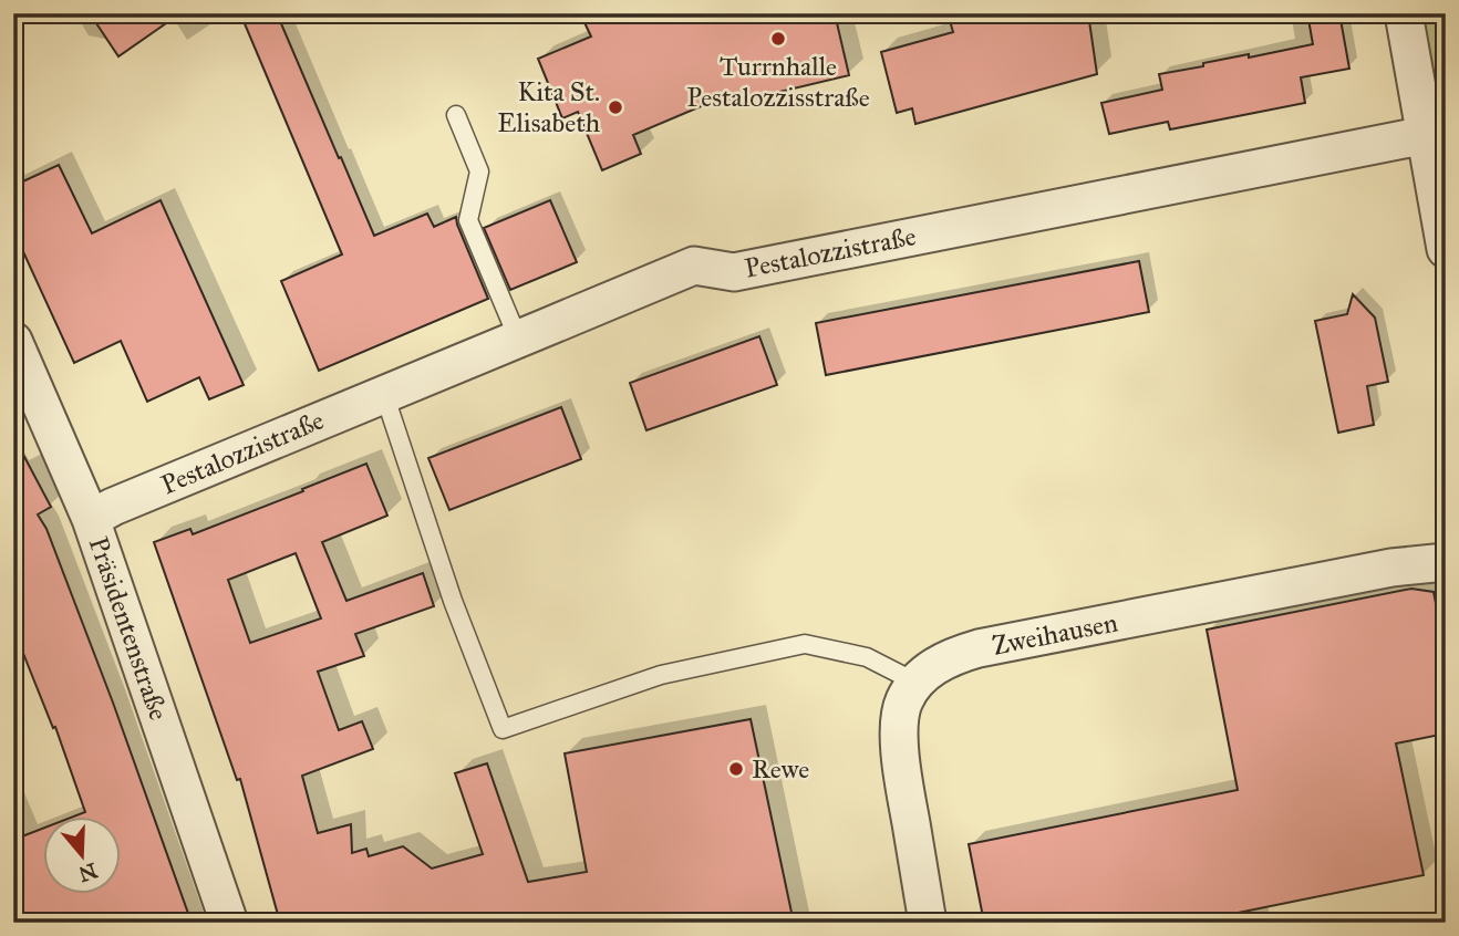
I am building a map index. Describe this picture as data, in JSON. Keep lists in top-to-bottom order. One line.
{"streets":{"street":["Pestalozzistraße","Präsidentenstraße","Zweihausen"]},"crossings":[["Pestalozzistraße","Präsidentenstraße"]],"places":["Turrnhalle Pestalozzisstraße","Kita St. Elisabeth","Rewe"],"north":"bottom"}
